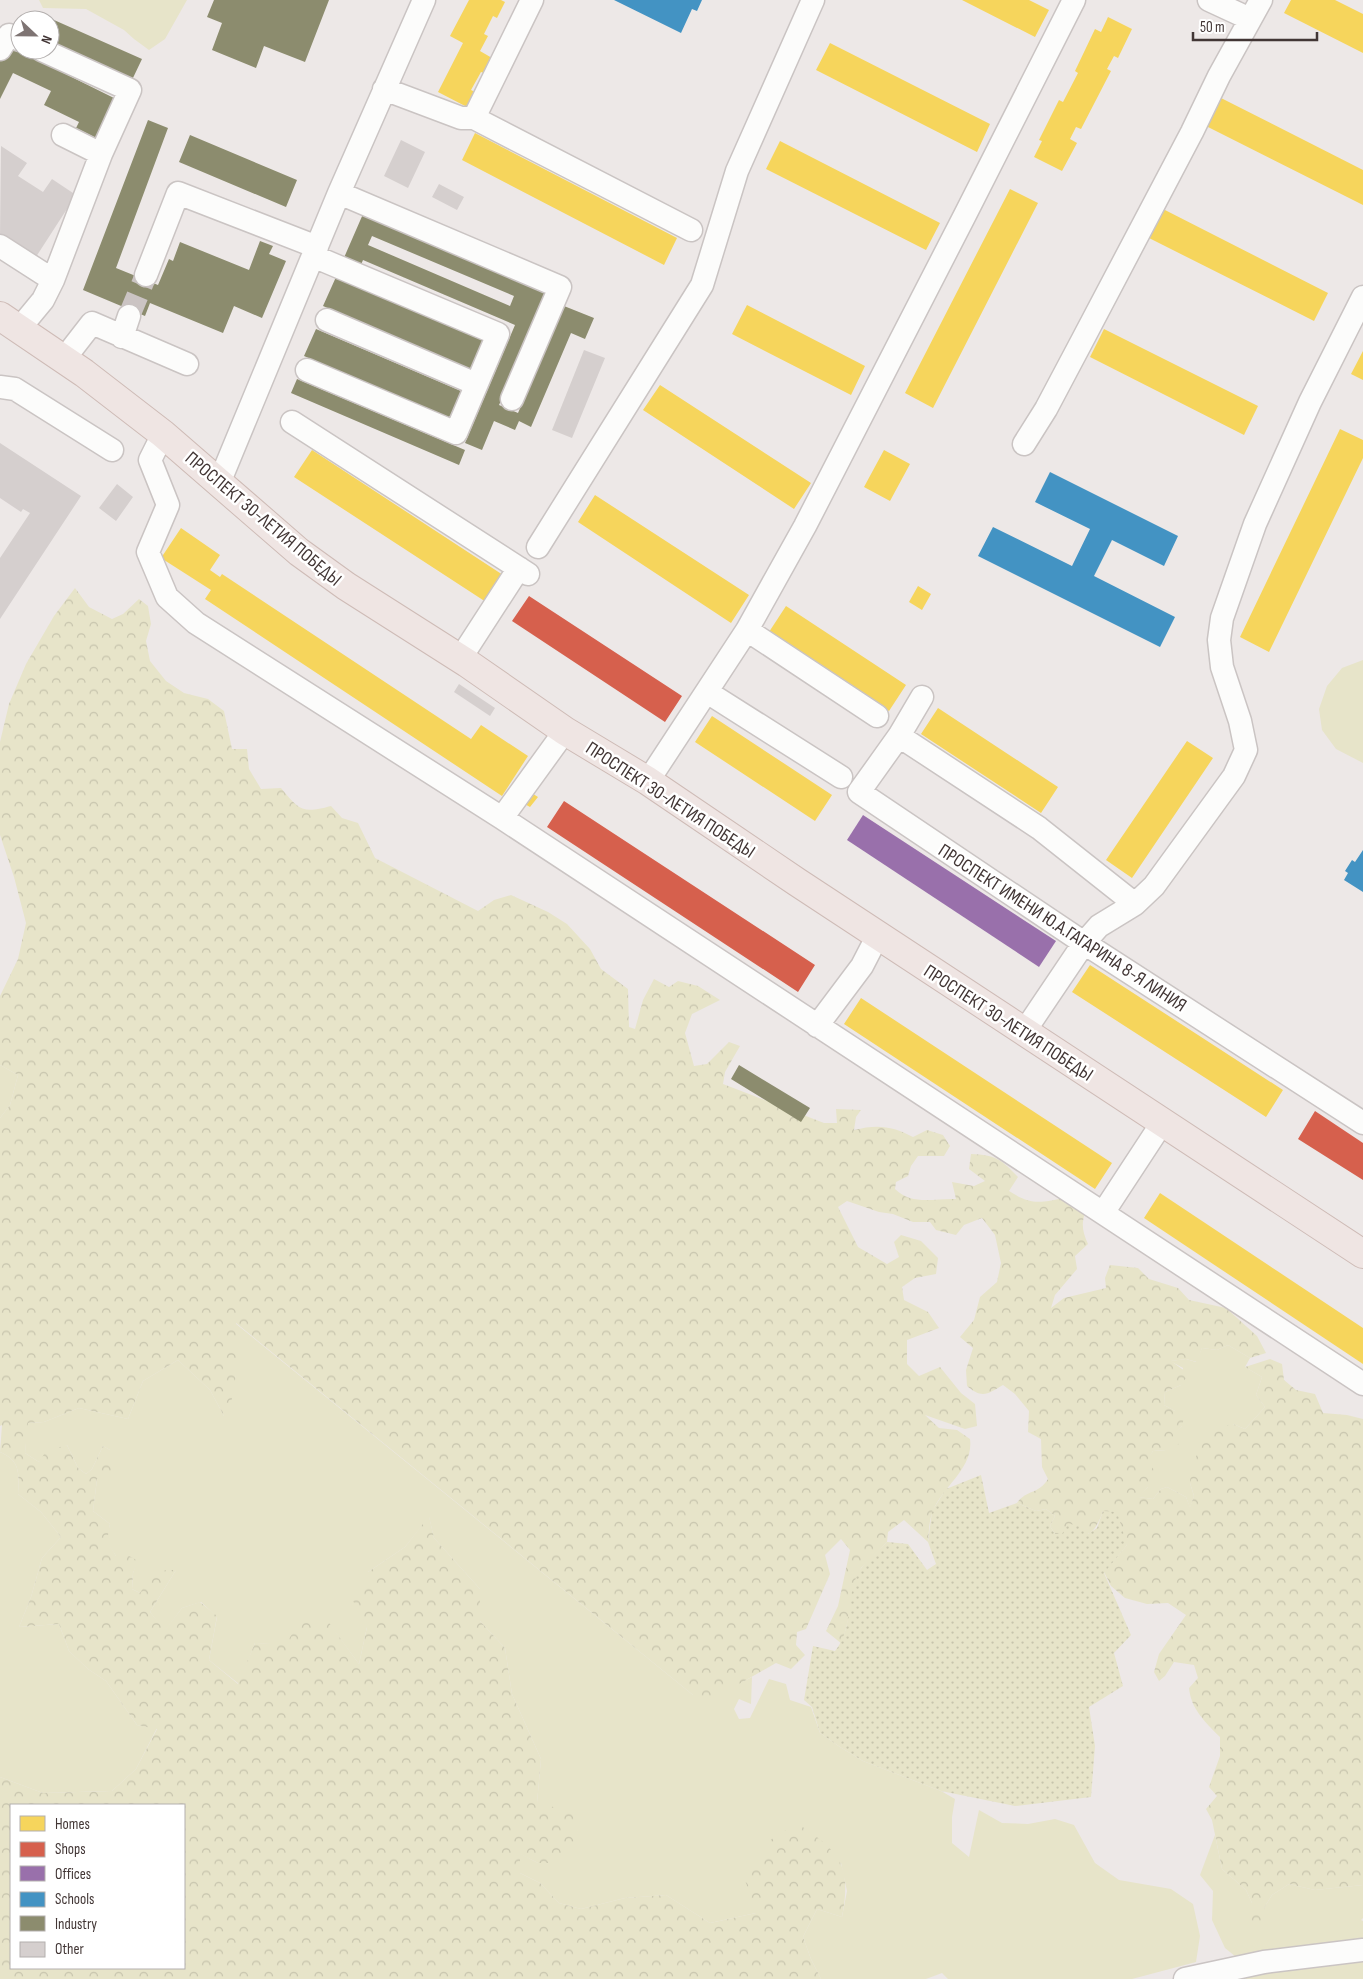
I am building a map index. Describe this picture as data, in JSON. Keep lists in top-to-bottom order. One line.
{"streets":{"main road":["ПРОСПЕКТ 30-ЛЕТИЯ ПОБЕДЫ"],"street":["ПРОСПЕКТ ИМЕНИ Ю.А.ГАГАРИНА 8-Я ЛИНИЯ"]},"legend":["Homes","Shops","Offices","Schools","Industry","Other"],"scale_bar":"50 m","north":"right"}
